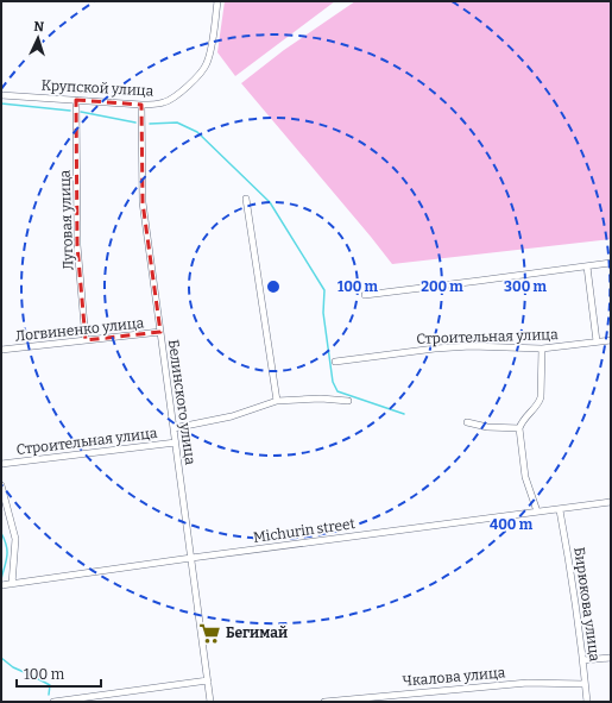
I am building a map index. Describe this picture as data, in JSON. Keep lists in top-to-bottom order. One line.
{"streets":{"street":["Крупской улица","Луговая улица","Логвиненко улица","Строительная улица","Белинского улица","Michurin street","Бирюкова улица","Чкалова улица"]},"crossings":[["Крупской улица","Луговая улица"],["Крупской улица","Белинского улица"],["Луговая улица","Логвиненко улица"],["Логвиненко улица","Белинского улица"],["Строительная улица","Белинского улица"],["Белинского улица","Michurin street"],["Michurin street","Бирюкова улица"],["Бирюкова улица","Чкалова улица"]],"places":{"supermarket":["Бегимай"]},"scale_bar":"100 m","north":"top","rings":["100 m","200 m","300 m","400 m"]}
